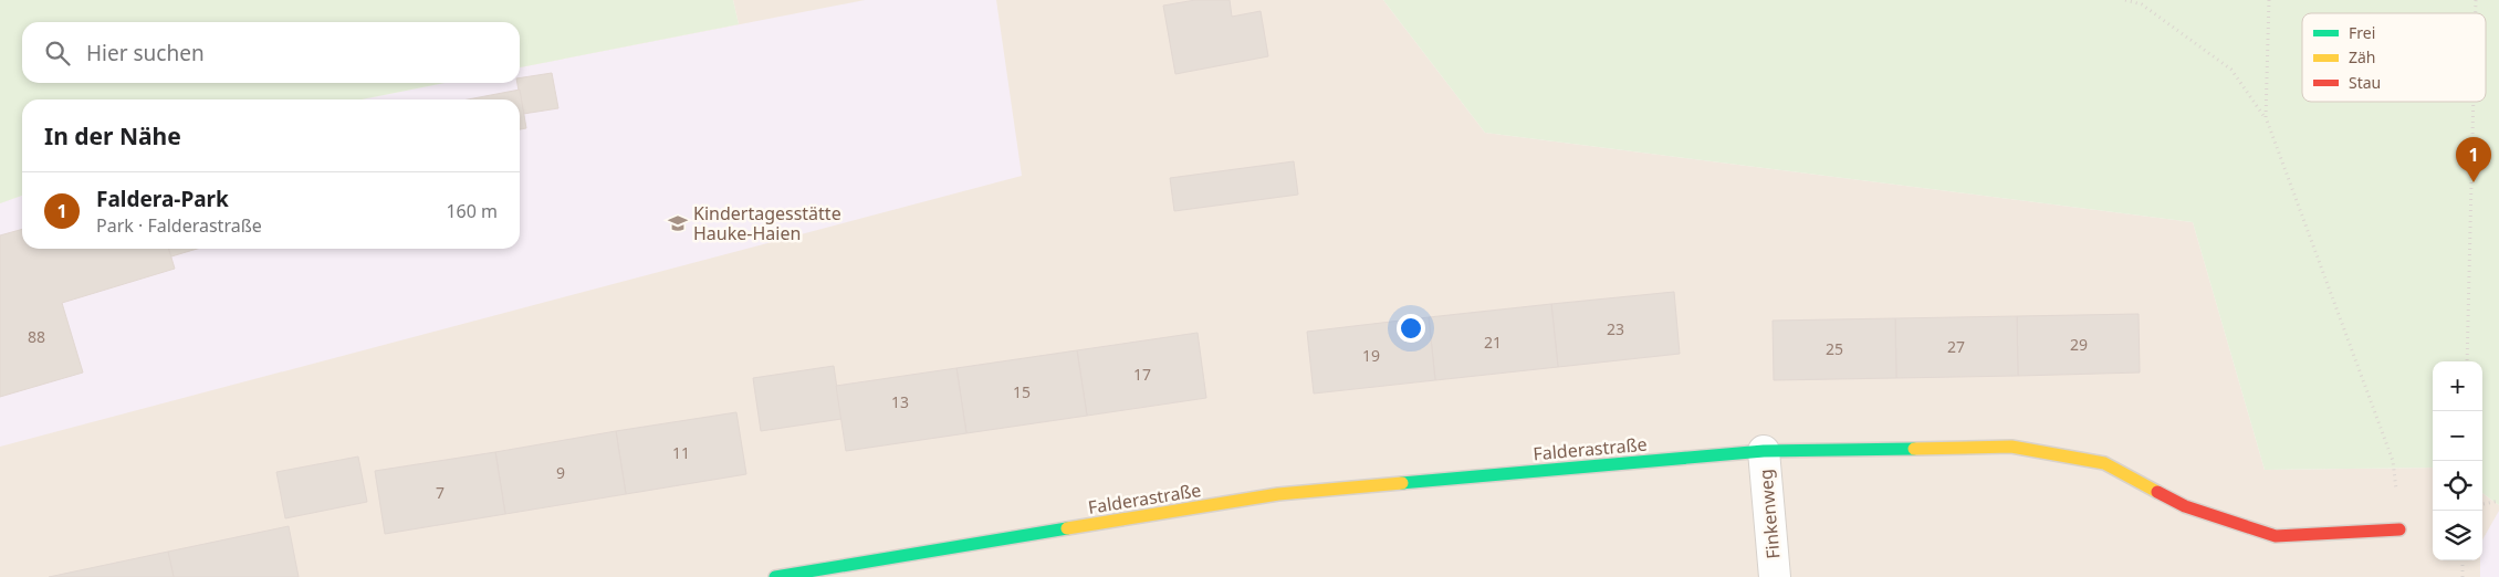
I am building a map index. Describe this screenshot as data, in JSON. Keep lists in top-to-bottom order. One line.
{"streets":{"street":["Falderastraße","Finkenweg"]},"crossings":[["Falderastraße","Finkenweg"]],"places":{"school or university":["Kindertagesstätte Hauke-Haien"]},"house_numbers":["23","88","21","29","27","25","19","17","15","13","11","9","7"],"legend":["Frei","Zäh","Stau"],"page":{"search":"Hier suchen","heading":"In der Nähe","pins":"1","list":[{"mark":"1","name":"Faldera-Park","note":"Park · Falderastraße","value":"160 m"}],"map_buttons":["+","−"]}}
